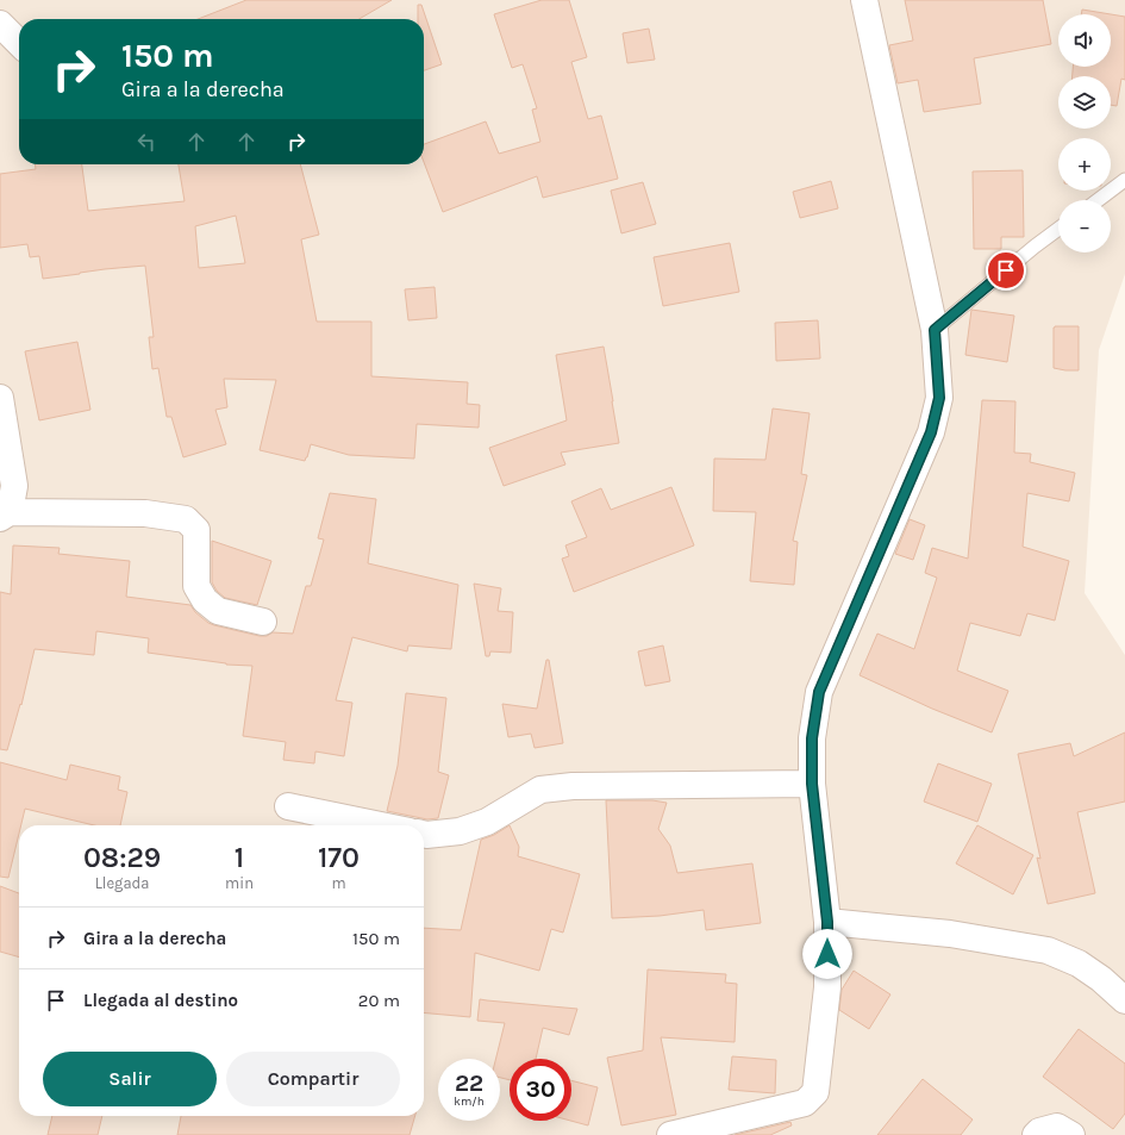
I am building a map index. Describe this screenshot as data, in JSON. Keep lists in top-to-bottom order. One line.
{"page":{"map_buttons":["+","−"],"turn":["150 m","Gira a la derecha"],"eta":["08:29","Llegada","1","min","170","m"],"list":[{"name":"Gira a la derecha","value":"150 m"},{"name":"Llegada al destino","value":"20 m"}],"buttons":["Salir","Compartir"],"speed":"22 km/h","limit":"30"}}
